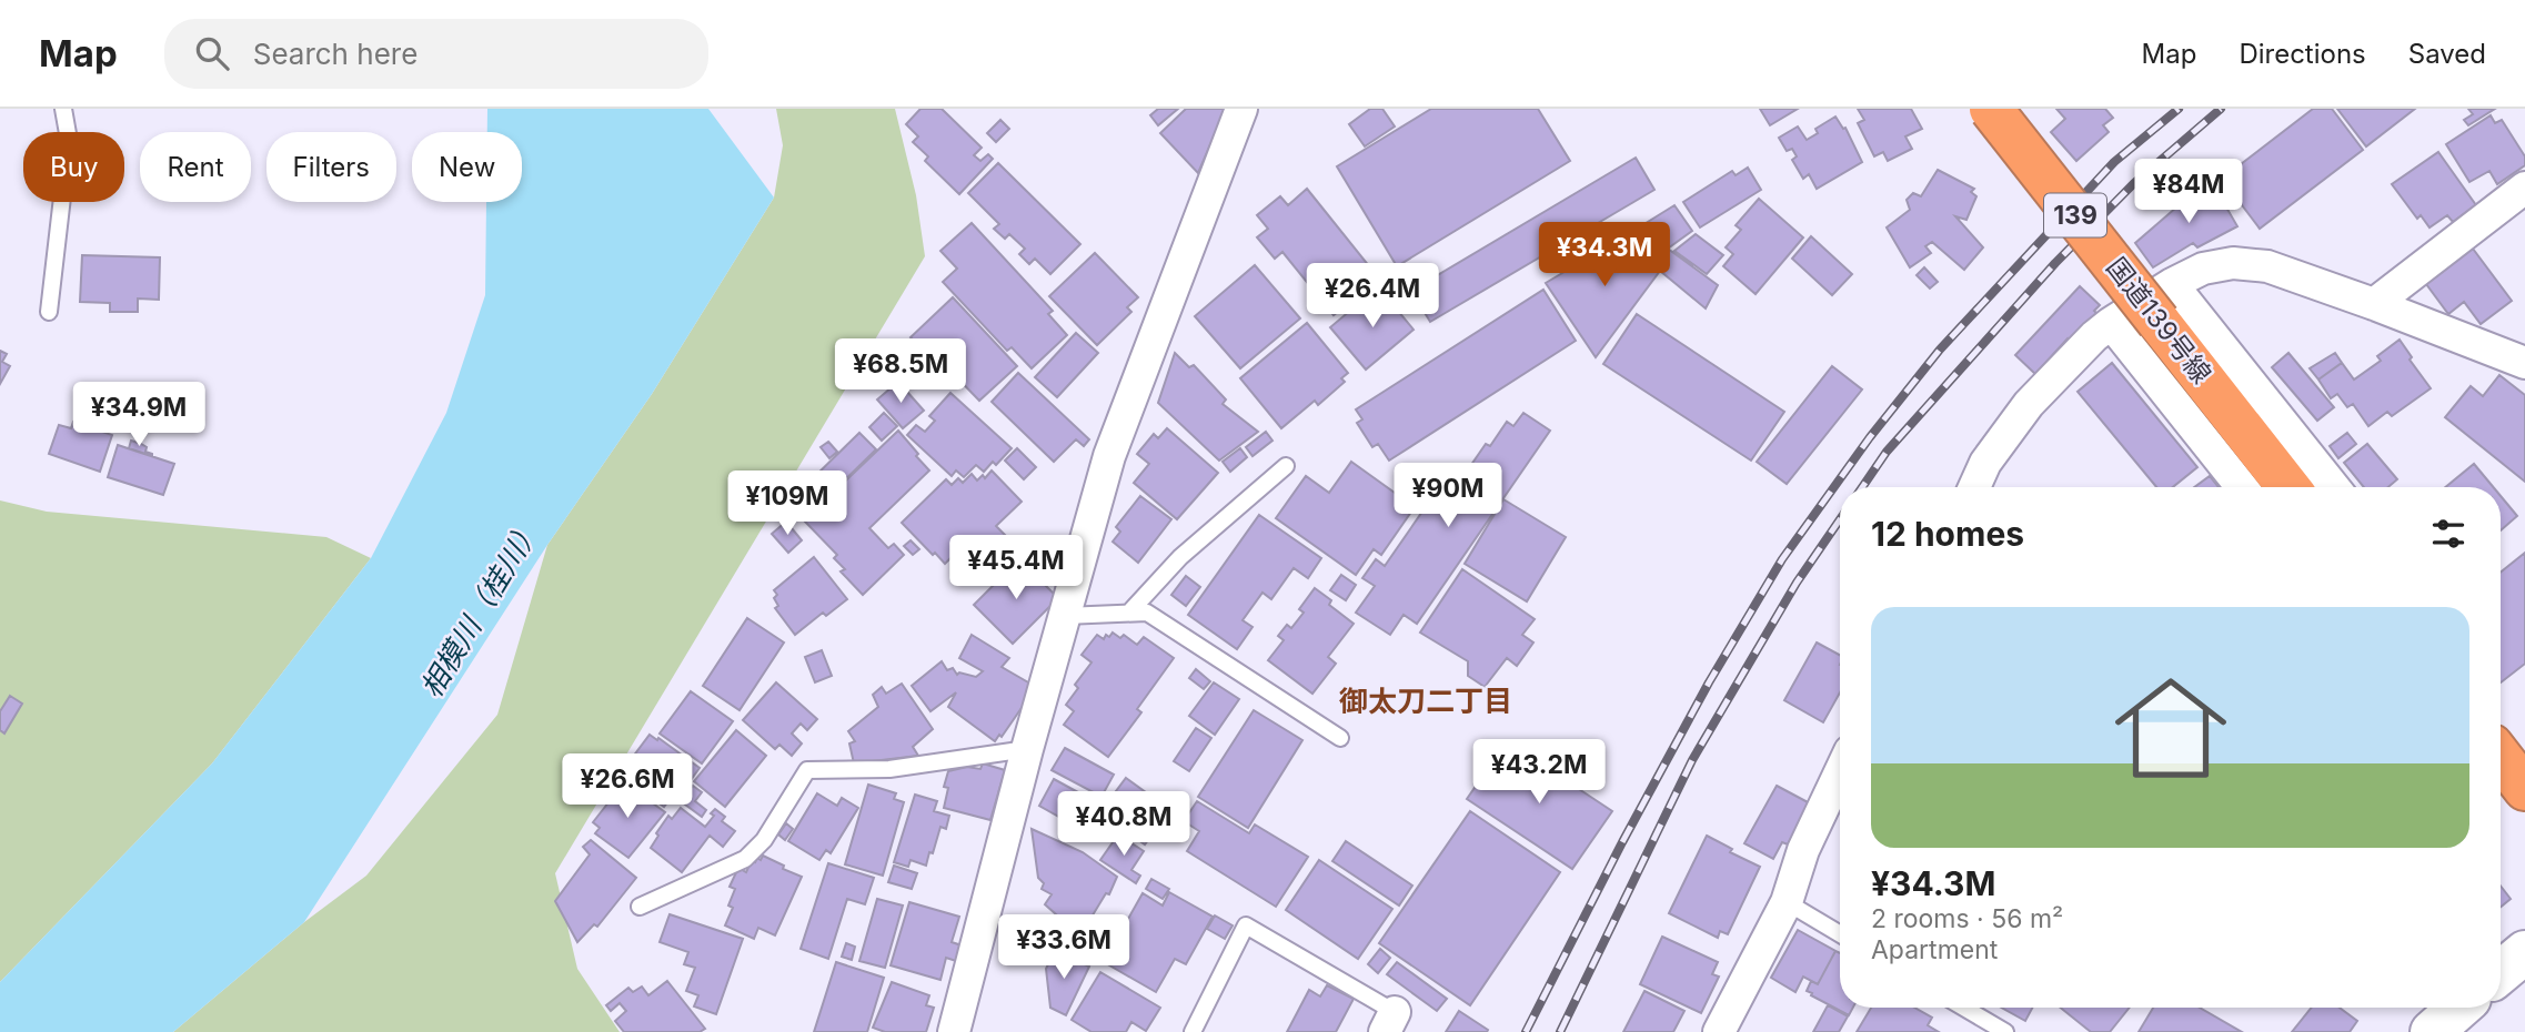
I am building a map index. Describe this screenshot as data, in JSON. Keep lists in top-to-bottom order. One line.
{"streets":{"highway":["139","国道139号線"]},"districts":["御太刀二丁目"],"water":["相模川（桂川）"],"page":{"header":"Map","search":"Search here","nav":["Map","Directions","Saved"],"chip":["Buy","Rent","Filters","New"],"price":["¥84M","¥34.3M","¥26.4M","¥68.5M","¥34.9M","¥90M","¥109M","¥45.4M","¥43.2M","¥26.6M","¥40.8M","¥33.6M"],"heading":"12 homes","list":[{"name":"¥34.3M","note":"2 rooms · 56 m² · Apartment"}]}}
